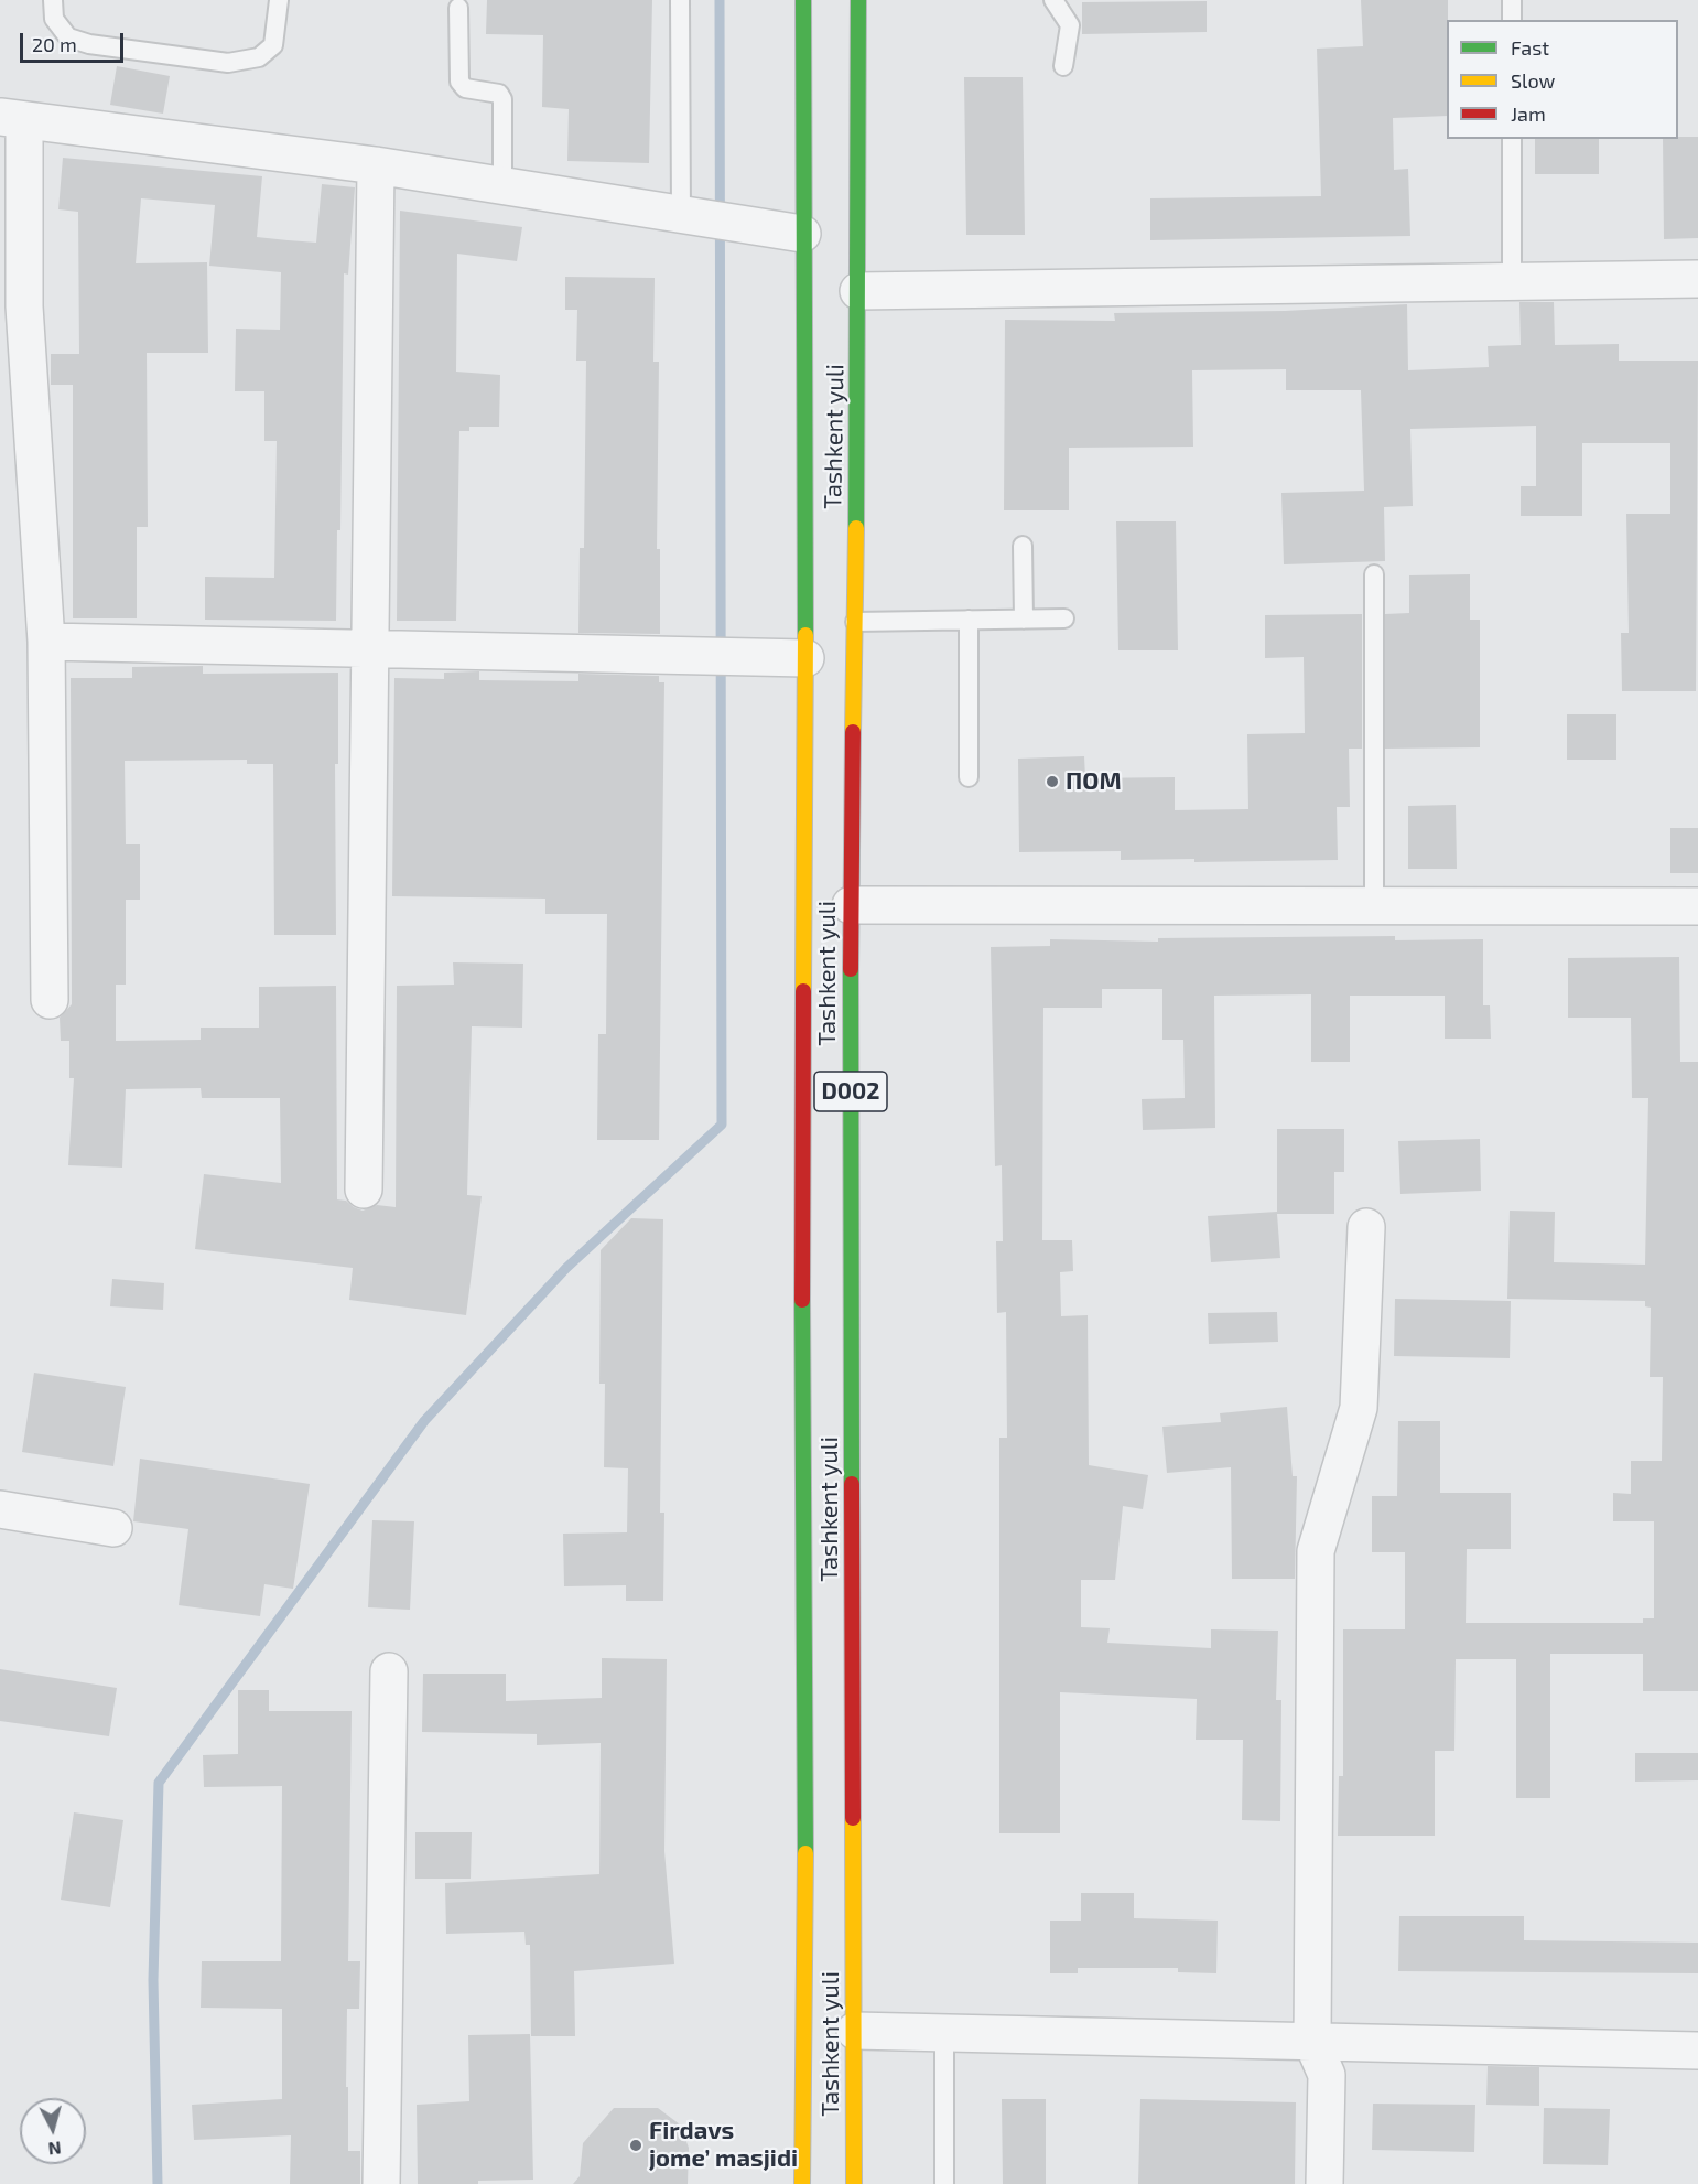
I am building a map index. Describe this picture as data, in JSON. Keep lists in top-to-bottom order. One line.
{"streets":{"highway":["Tashkent yuli","D002"]},"places":["ПОМ","Firdavs jome’ masjidi"],"legend":["Fast","Slow","Jam"],"scale_bar":"20 m","north":"bottom"}
